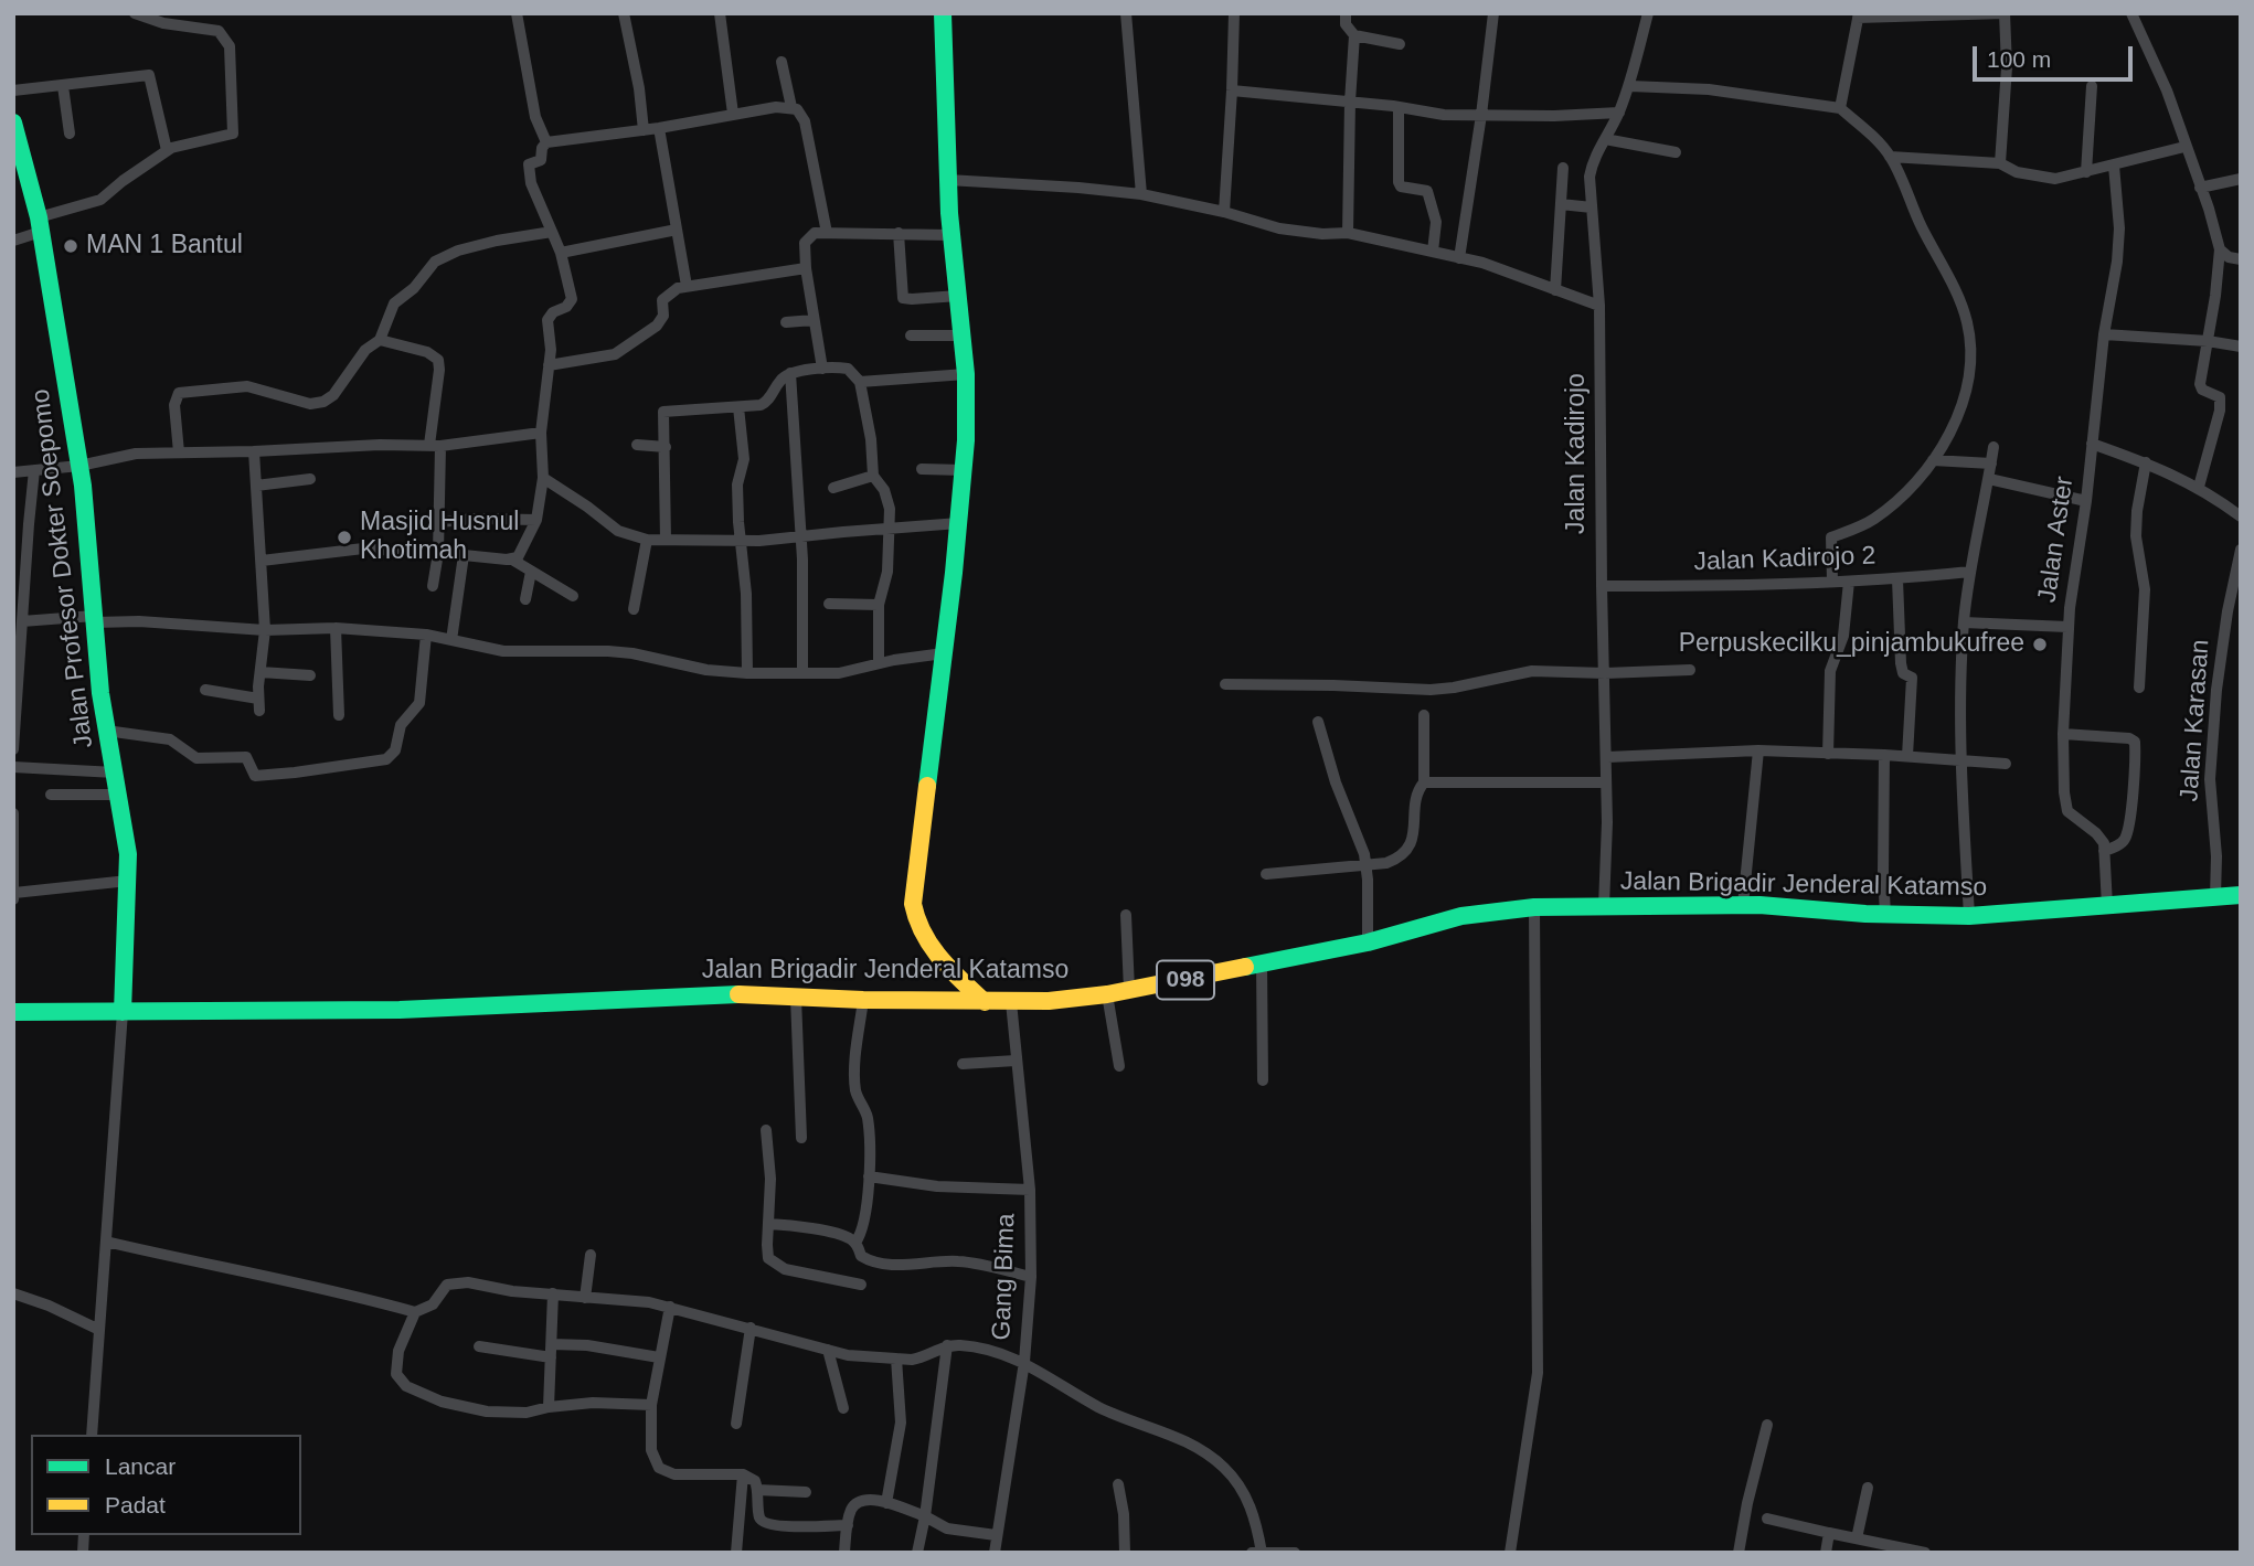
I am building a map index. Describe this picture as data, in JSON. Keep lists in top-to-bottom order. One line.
{"streets":{"main road":["Jalan Profesor Dokter Soepomo","Jalan Brigadir Jenderal Katamso","098"],"street":["Jalan Kadirojo","Jalan Aster","Jalan Kadirojo 2","Jalan Karasan","Gang Bima"]},"crossings":[["Jalan Kadirojo","Jalan Kadirojo 2"],["Jalan Kadirojo","Jalan Brigadir Jenderal Katamso"],["Jalan Profesor Dokter Soepomo","Jalan Brigadir Jenderal Katamso"],["Jalan Profesor Dokter Soepomo","098"],["Jalan Karasan","Jalan Brigadir Jenderal Katamso"],["Jalan Brigadir Jenderal Katamso","098"],["Jalan Brigadir Jenderal Katamso","Gang Bima"]],"places":["MAN 1 Bantul","Masjid Husnul Khotimah","Perpuskecilku_pinjambukufree"],"legend":["Lancar","Padat"],"scale_bar":"100 m"}
